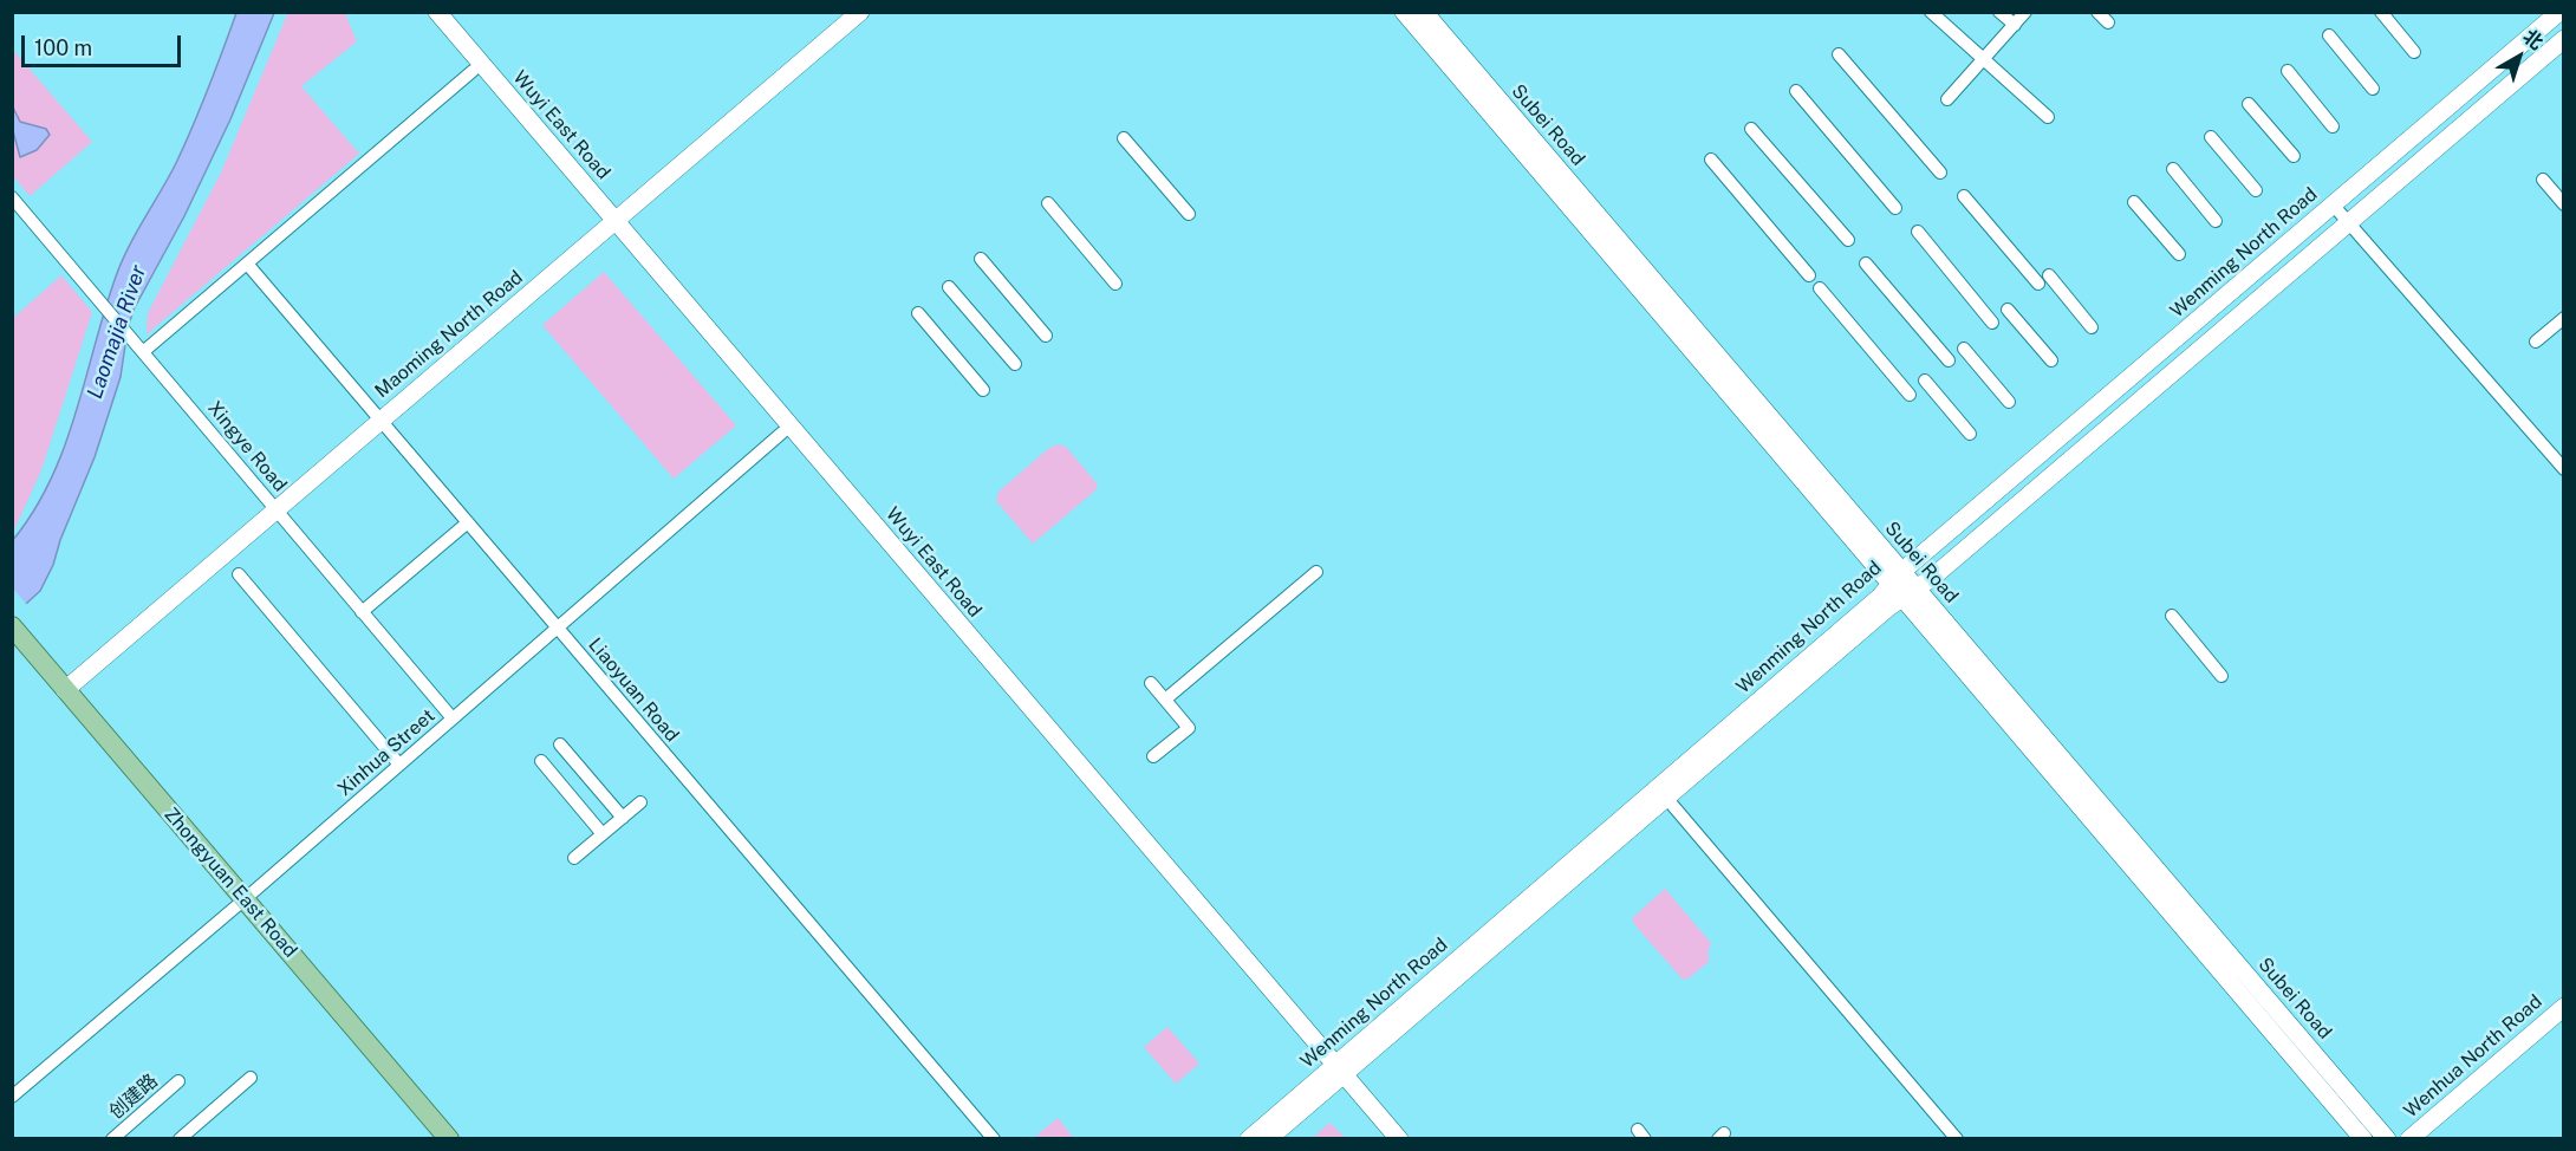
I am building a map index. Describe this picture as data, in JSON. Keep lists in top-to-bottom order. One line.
{"streets":{"main road":["Zhongyuan East Road"],"street":["Wuyi East Road","Subei Road","Wenming North Road","Maoming North Road","Xingye Road","Liaoyuan Road","Xinhua Street","Wenhua North Road","创建路"]},"crossings":[["Wuyi East Road","Wenming North Road"],["Wuyi East Road","Maoming North Road"],["Wuyi East Road","Xinhua Street"],["Subei Road","Wenming North Road"],["Maoming North Road","Xingye Road"],["Maoming North Road","Liaoyuan Road"],["Maoming North Road","Zhongyuan East Road"],["Xingye Road","Xinhua Street"],["Liaoyuan Road","Xinhua Street"],["Xinhua Street","Zhongyuan East Road"]],"water":["Laomajia River"],"scale_bar":"100 m","north":"top right"}
